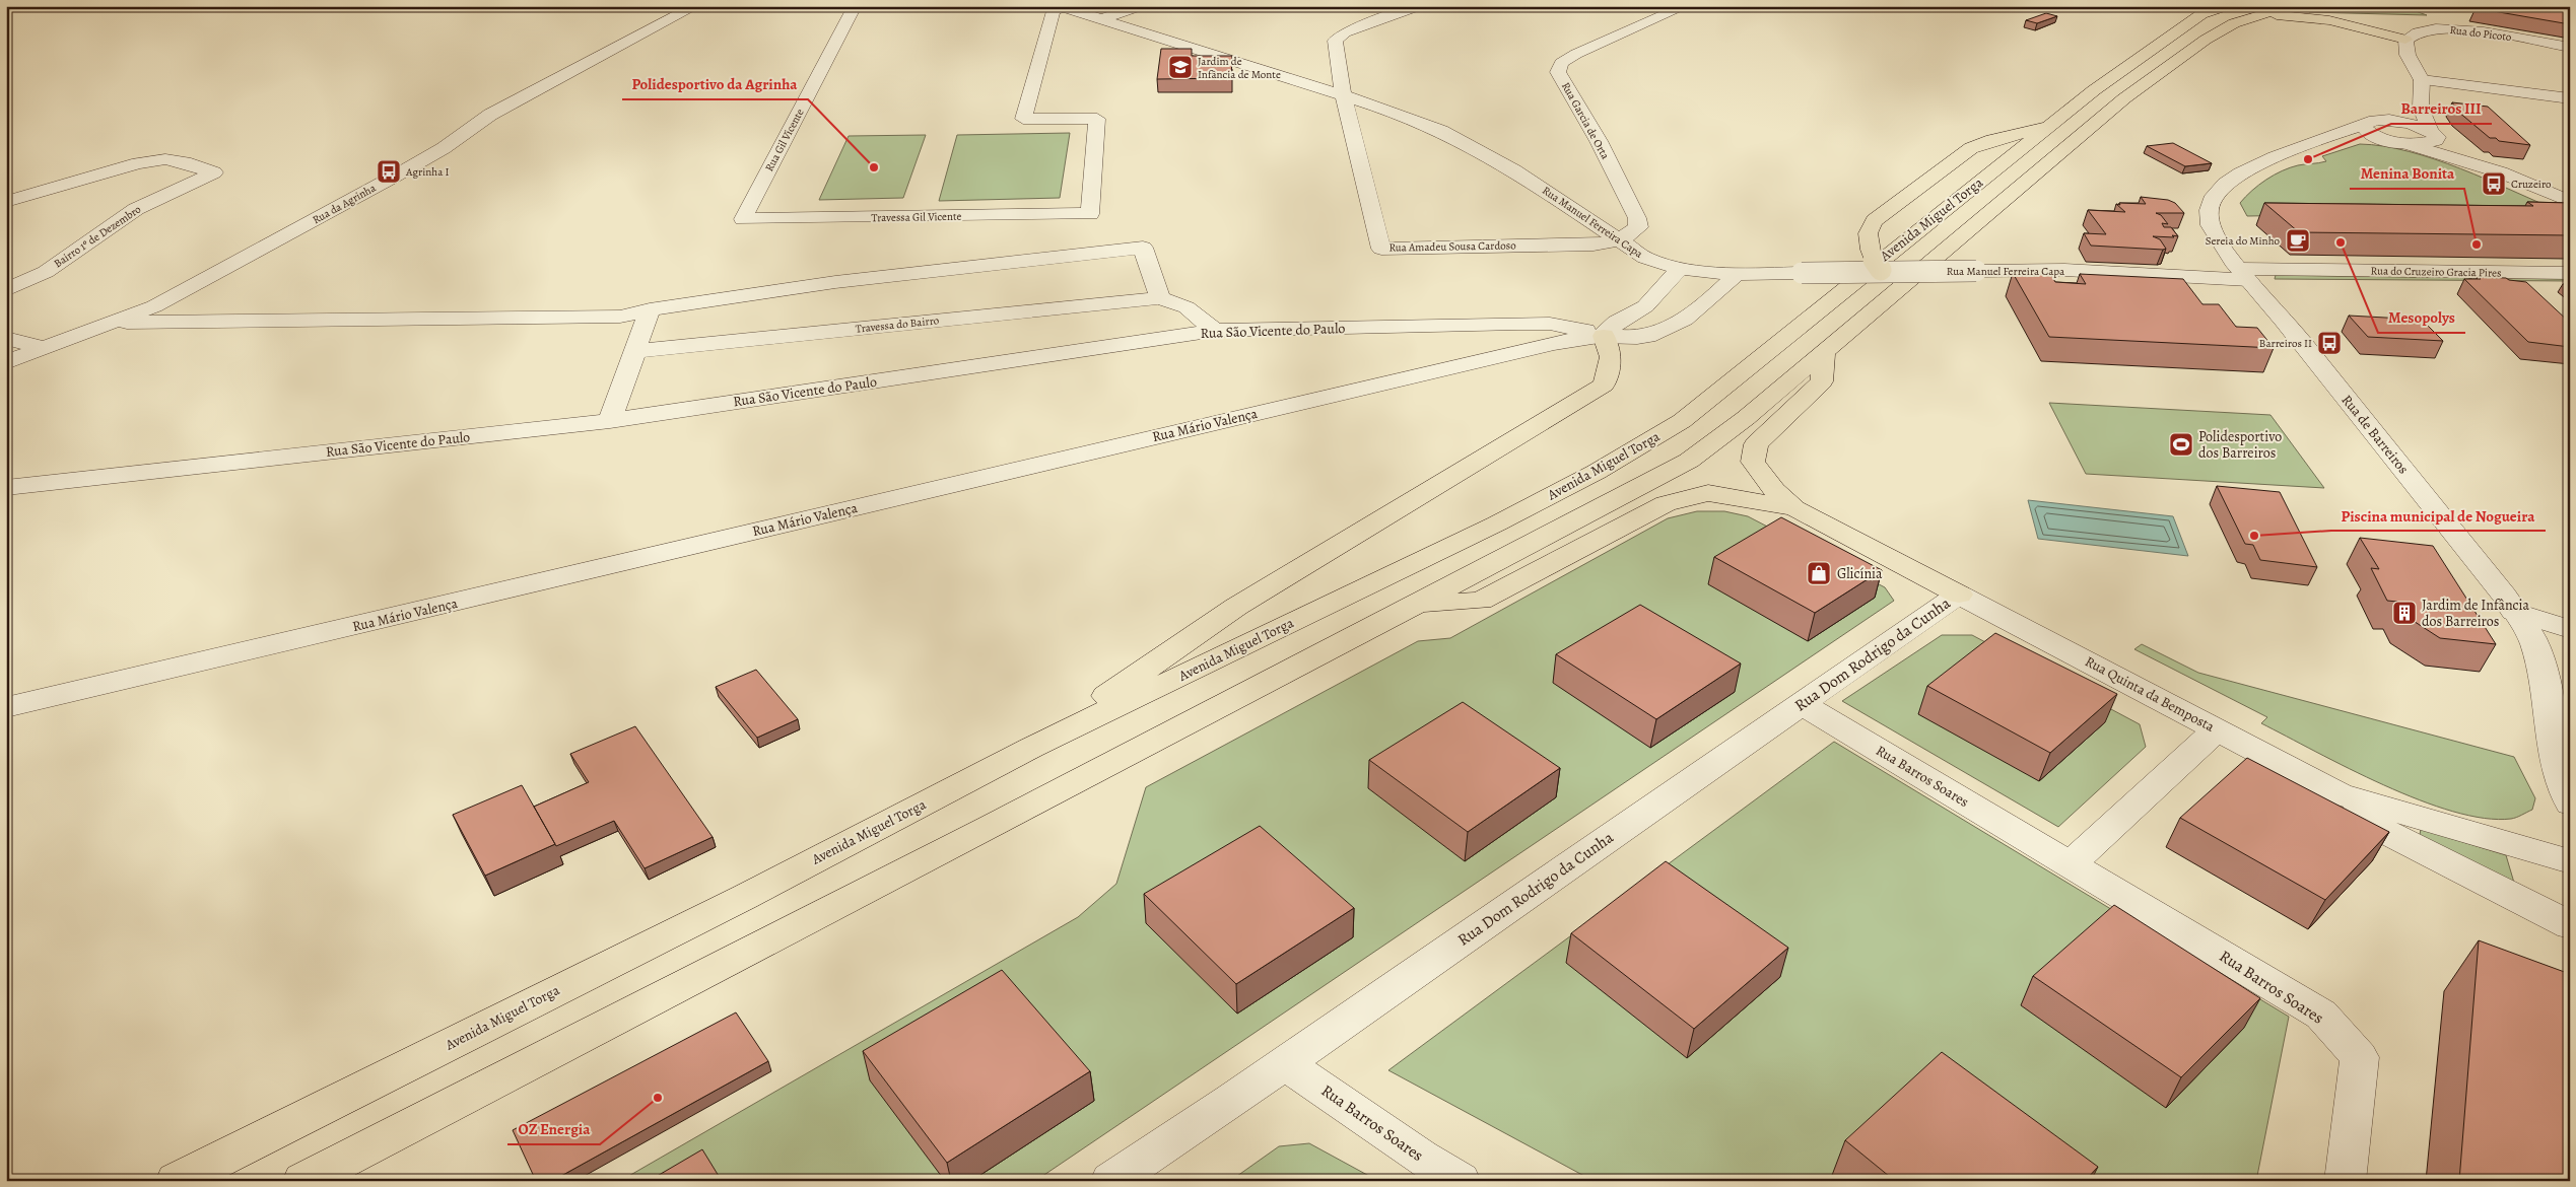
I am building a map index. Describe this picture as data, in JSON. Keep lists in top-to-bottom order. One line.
{"streets":{"highway":["Avenida Miguel Torga"],"street":["Rua do Picoto","Rua Garcia de Orta","Rua Gil Vicente","Rua da Agrinha","Travessa Gil Vicente","Rua Manuel Ferreira Capa","Bairro 1º de Dezembro","Rua Amadeu Sousa Cardoso","Rua do Cruzeiro Gracia Pires","Travessa do Bairro","Rua São Vicente do Paulo","Rua Mário Valença","Rua de Barreiros","Rua Dom Rodrigo da Cunha","Rua Quinta da Bemposta","Rua Barros Soares"]},"crossings":[["Rua Garcia de Orta","Rua Manuel Ferreira Capa"],["Rua Garcia de Orta","Rua Amadeu Sousa Cardoso"],["Rua Gil Vicente","Travessa Gil Vicente"],["Travessa Gil Vicente","Rua Manuel Ferreira Capa"],["Rua Manuel Ferreira Capa","Rua Amadeu Sousa Cardoso"],["Rua Manuel Ferreira Capa","Rua do Cruzeiro Gracia Pires"],["Rua Manuel Ferreira Capa","Rua de Barreiros"],["Rua do Cruzeiro Gracia Pires","Rua de Barreiros"],["Rua São Vicente do Paulo","Rua Mário Valença"],["Rua Dom Rodrigo da Cunha","Rua Quinta da Bemposta"],["Rua Dom Rodrigo da Cunha","Rua Barros Soares"]],"places":{"school or university":["Jardim de Infância de Monte"],"other":["Barreiros III","Polidesportivo da Agrinha","Mesopolys","Menina Bonita","Piscina municipal de Nogueira","OZ Energia"],"bus stop":["Agrinha I","Cruzeiro","Barreiros II"],"cafe":["Sereia do Minho"],"sports":["Polidesportivo dos Barreiros"],"shop":["Glicínia"],"building":["Jardim de Infância dos Barreiros"]}}
